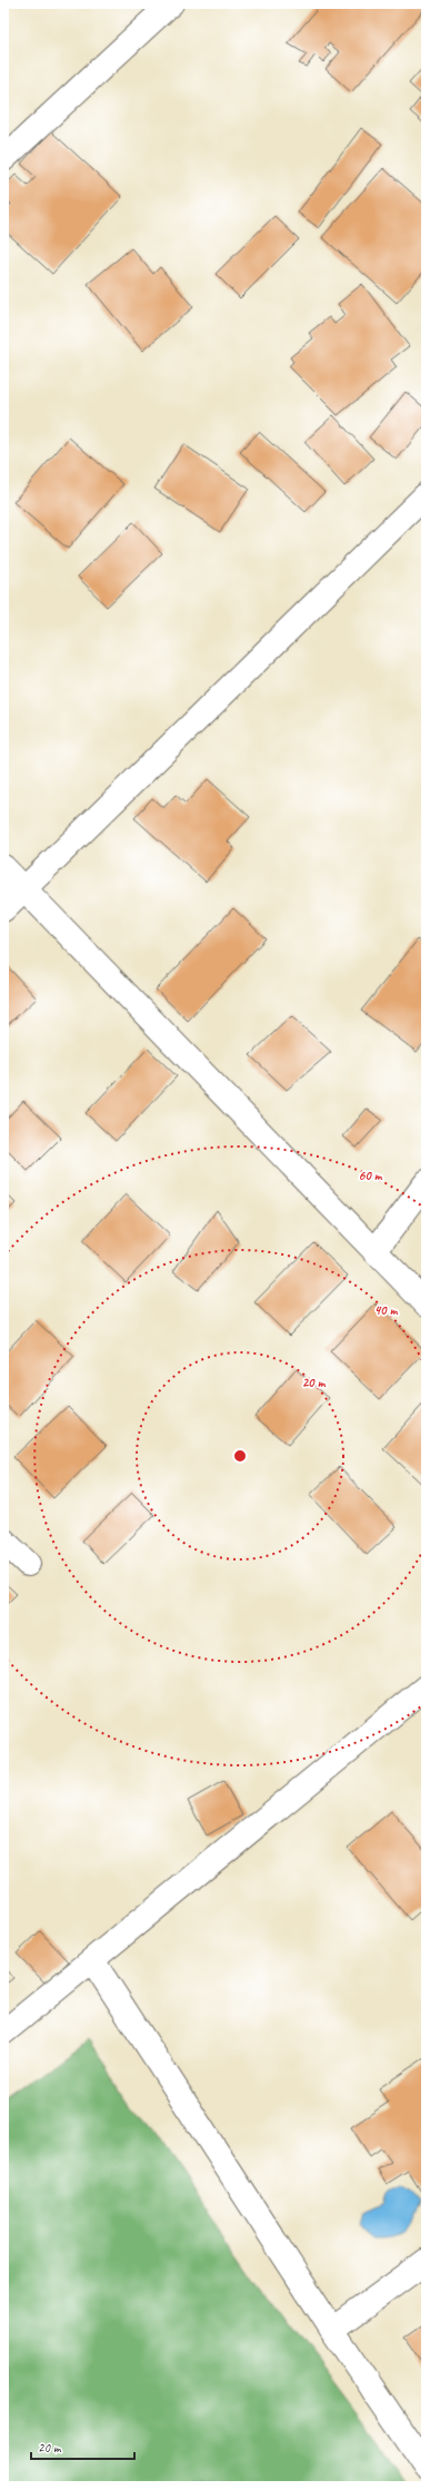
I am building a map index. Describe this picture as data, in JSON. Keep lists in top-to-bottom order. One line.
{"scale_bar":"20 m","rings":["60 m","40 m","20 m"]}
